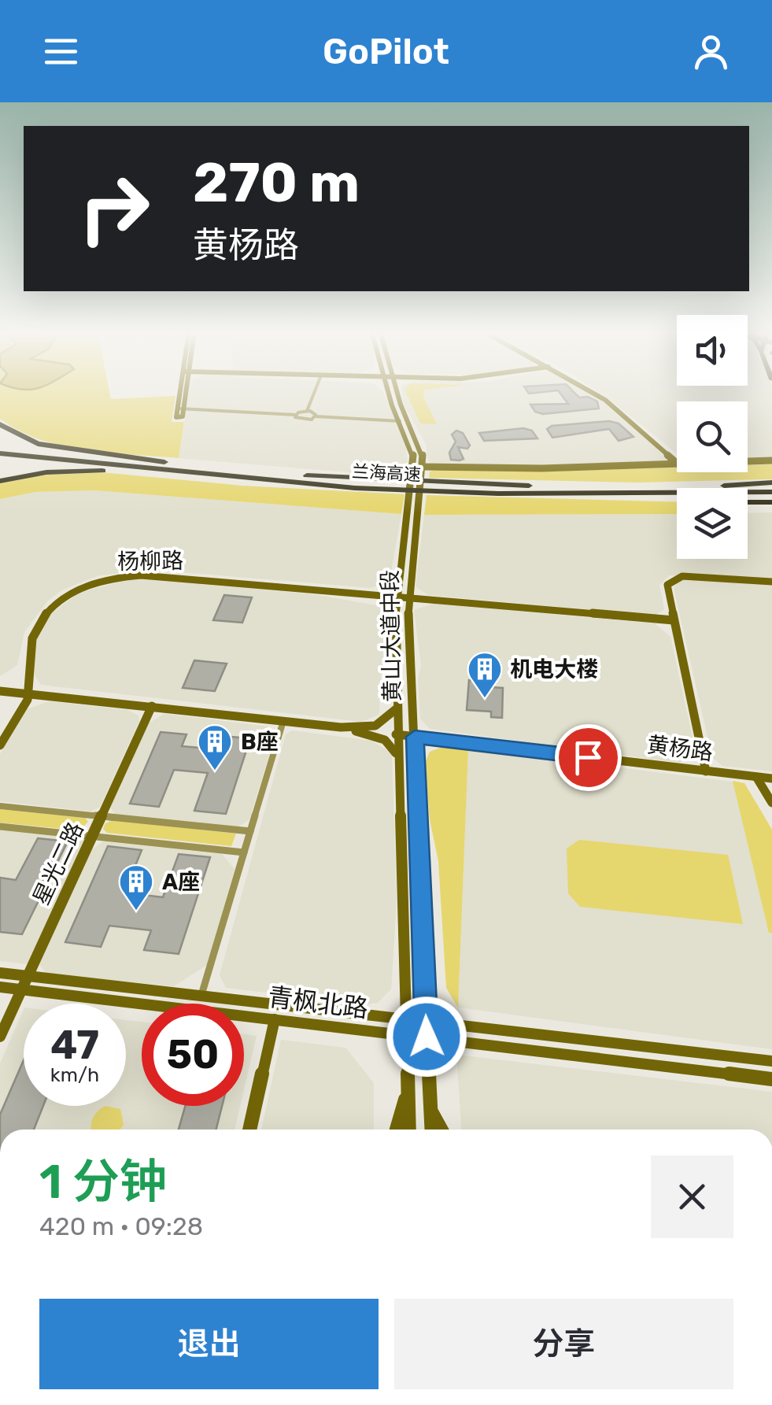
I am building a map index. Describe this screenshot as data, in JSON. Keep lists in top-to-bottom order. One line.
{"streets":{"highway":["兰海高速"],"street":["杨柳路","黄山大道中段","黄杨路","星光二路","青枫北路"]},"crossings":[["杨柳路","黄山大道中段"],["黄山大道中段","黄杨路"],["黄山大道中段","青枫北路"],["星光二路","青枫北路"]],"places":{"building":["机电大楼","B座","A座"]},"page":{"header":"GoPilot","turn":["270 m","黄杨路"],"speed":"47 km/h","limit":"50","heading":["1 分钟","420 m · 09:28"],"buttons":["退出","分享"]}}
